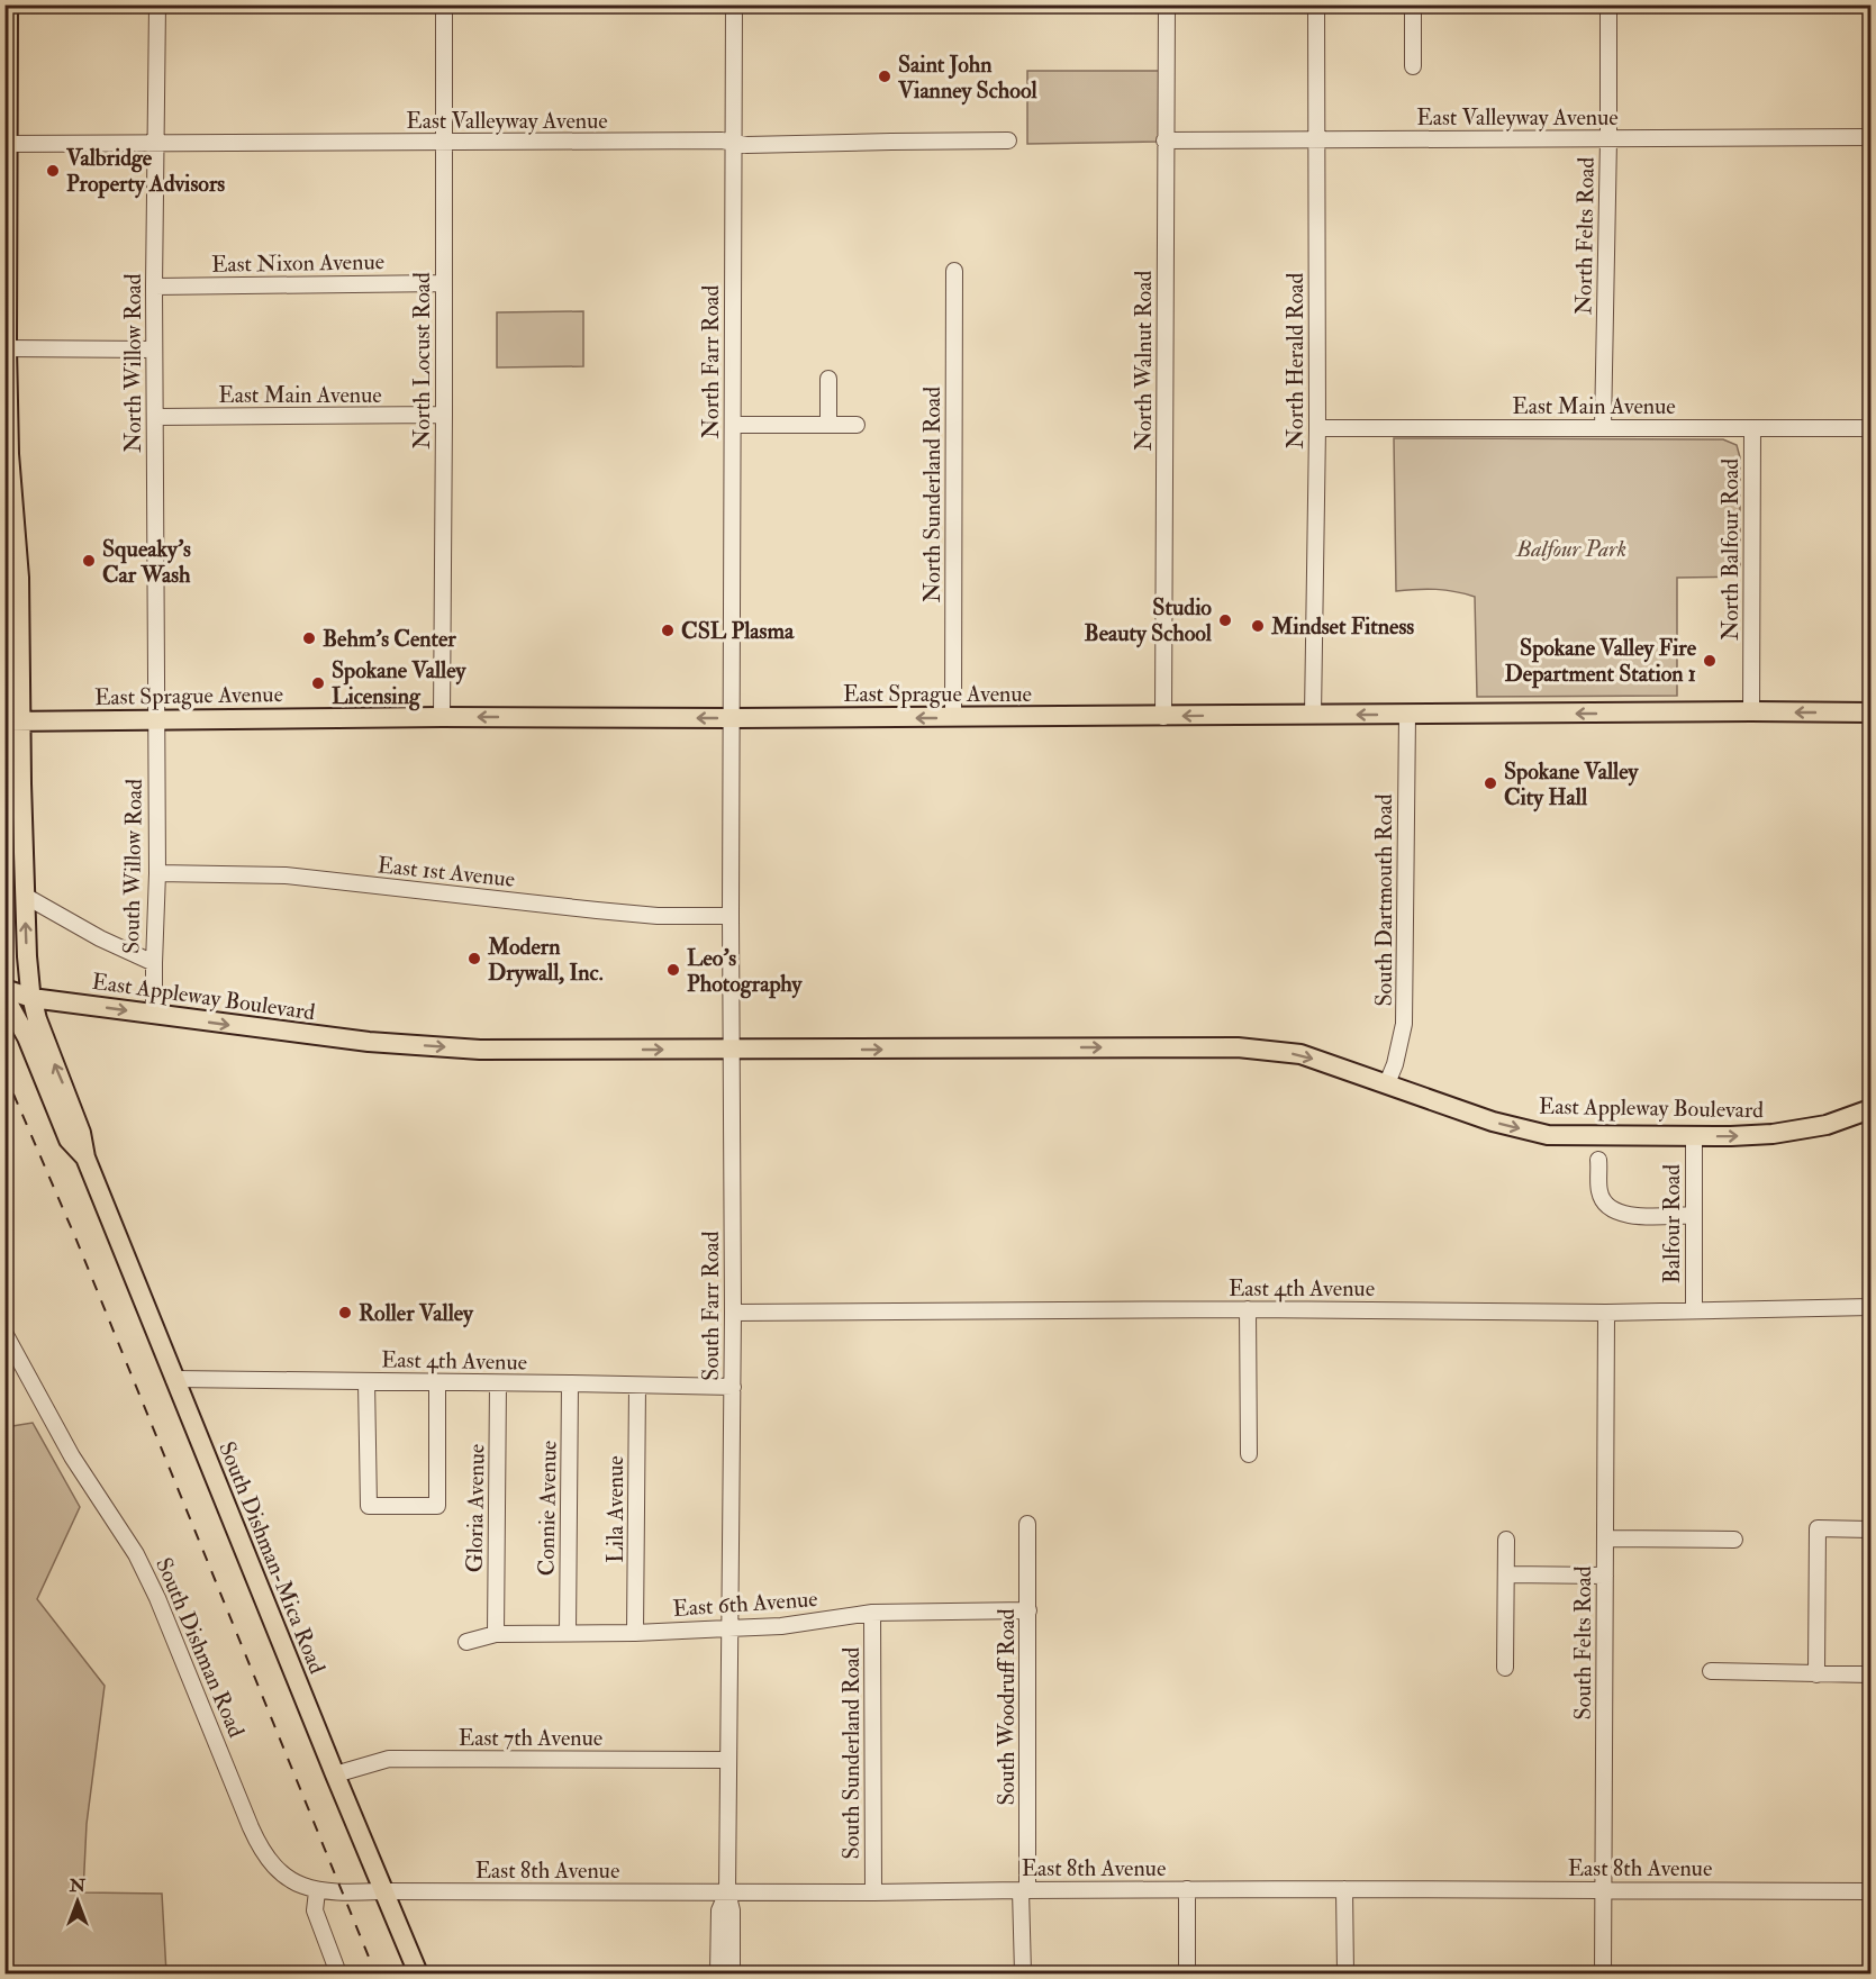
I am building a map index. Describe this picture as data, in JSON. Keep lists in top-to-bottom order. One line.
{"streets":{"main road":["East Sprague Avenue","East Appleway Boulevard","South Dishman-Mica Road"],"street":["East Valleyway Avenue","North Felts Road","East Nixon Avenue","North Locust Road","North Walnut Road","North Herald Road","North Farr Road","North Willow Road","East Main Avenue","North Sunderland Road","North Balfour Road","South Willow Road","East 1st Avenue","South Dartmouth Road","Balfour Road","East 4th Avenue","South Farr Road","Gloria Avenue","Connie Avenue","Lila Avenue","East 6th Avenue","South Felts Road","South Dishman Road","South Woodruff Road","East 7th Avenue","South Sunderland Road","East 8th Avenue"]},"crossings":[["East Valleyway Avenue","North Felts Road"],["East Valleyway Avenue","North Locust Road"],["East Valleyway Avenue","North Walnut Road"],["East Valleyway Avenue","North Herald Road"],["East Valleyway Avenue","North Farr Road"],["East Valleyway Avenue","North Willow Road"],["East Valleyway Avenue","South Dishman-Mica Road"],["North Felts Road","East Main Avenue"],["East Nixon Avenue","North Locust Road"],["East Nixon Avenue","North Willow Road"],["North Locust Road","East Main Avenue"],["North Locust Road","East Sprague Avenue"],["North Walnut Road","East Sprague Avenue"],["North Herald Road","East Main Avenue"],["North Herald Road","East Sprague Avenue"],["North Farr Road","East Sprague Avenue"],["North Farr Road","South Farr Road"],["North Willow Road","East Main Avenue"],["North Willow Road","East Sprague Avenue"],["North Willow Road","South Willow Road"],["East Main Avenue","North Balfour Road"],["North Sunderland Road","East Sprague Avenue"],["North Balfour Road","East Sprague Avenue"],["East Sprague Avenue","South Willow Road"],["East Sprague Avenue","South Dartmouth Road"],["East Sprague Avenue","South Farr Road"],["East Sprague Avenue","South Dishman-Mica Road"],["South Willow Road","East 1st Avenue"],["South Willow Road","East Appleway Boulevard"],["East 1st Avenue","South Farr Road"],["South Dartmouth Road","East Appleway Boulevard"],["East Appleway Boulevard","Balfour Road"],["East Appleway Boulevard","South Farr Road"],["East Appleway Boulevard","South Dishman-Mica Road"],["Balfour Road","East 4th Avenue"],["East 4th Avenue","South Farr Road"],["East 4th Avenue","Gloria Avenue"],["East 4th Avenue","Connie Avenue"],["East 4th Avenue","Lila Avenue"],["East 4th Avenue","South Dishman-Mica Road"],["East 4th Avenue","South Felts Road"],["South Farr Road","East 6th Avenue"],["South Farr Road","East 7th Avenue"],["South Farr Road","East 8th Avenue"],["Gloria Avenue","East 6th Avenue"],["Connie Avenue","East 6th Avenue"],["Lila Avenue","East 6th Avenue"],["South Dishman-Mica Road","East 7th Avenue"],["South Dishman-Mica Road","East 8th Avenue"],["East 6th Avenue","South Woodruff Road"],["East 6th Avenue","South Sunderland Road"],["South Felts Road","East 8th Avenue"],["South Dishman Road","East 8th Avenue"],["South Woodruff Road","East 8th Avenue"],["South Sunderland Road","East 8th Avenue"]],"one_way":["East Sprague Avenue","East Appleway Boulevard"],"parks":["Balfour Park"],"places":["Saint John Vianney School","Valbridge Property Advisors","Squeaky's Car Wash","Studio Beauty School","Mindset Fitness","CSL Plasma","Behm's Center","Spokane Valley Fire Department Station 1","Spokane Valley Licensing","Spokane Valley City Hall","Modern Drywall, Inc.","Leo's Photography","Roller Valley"],"north":"top"}
